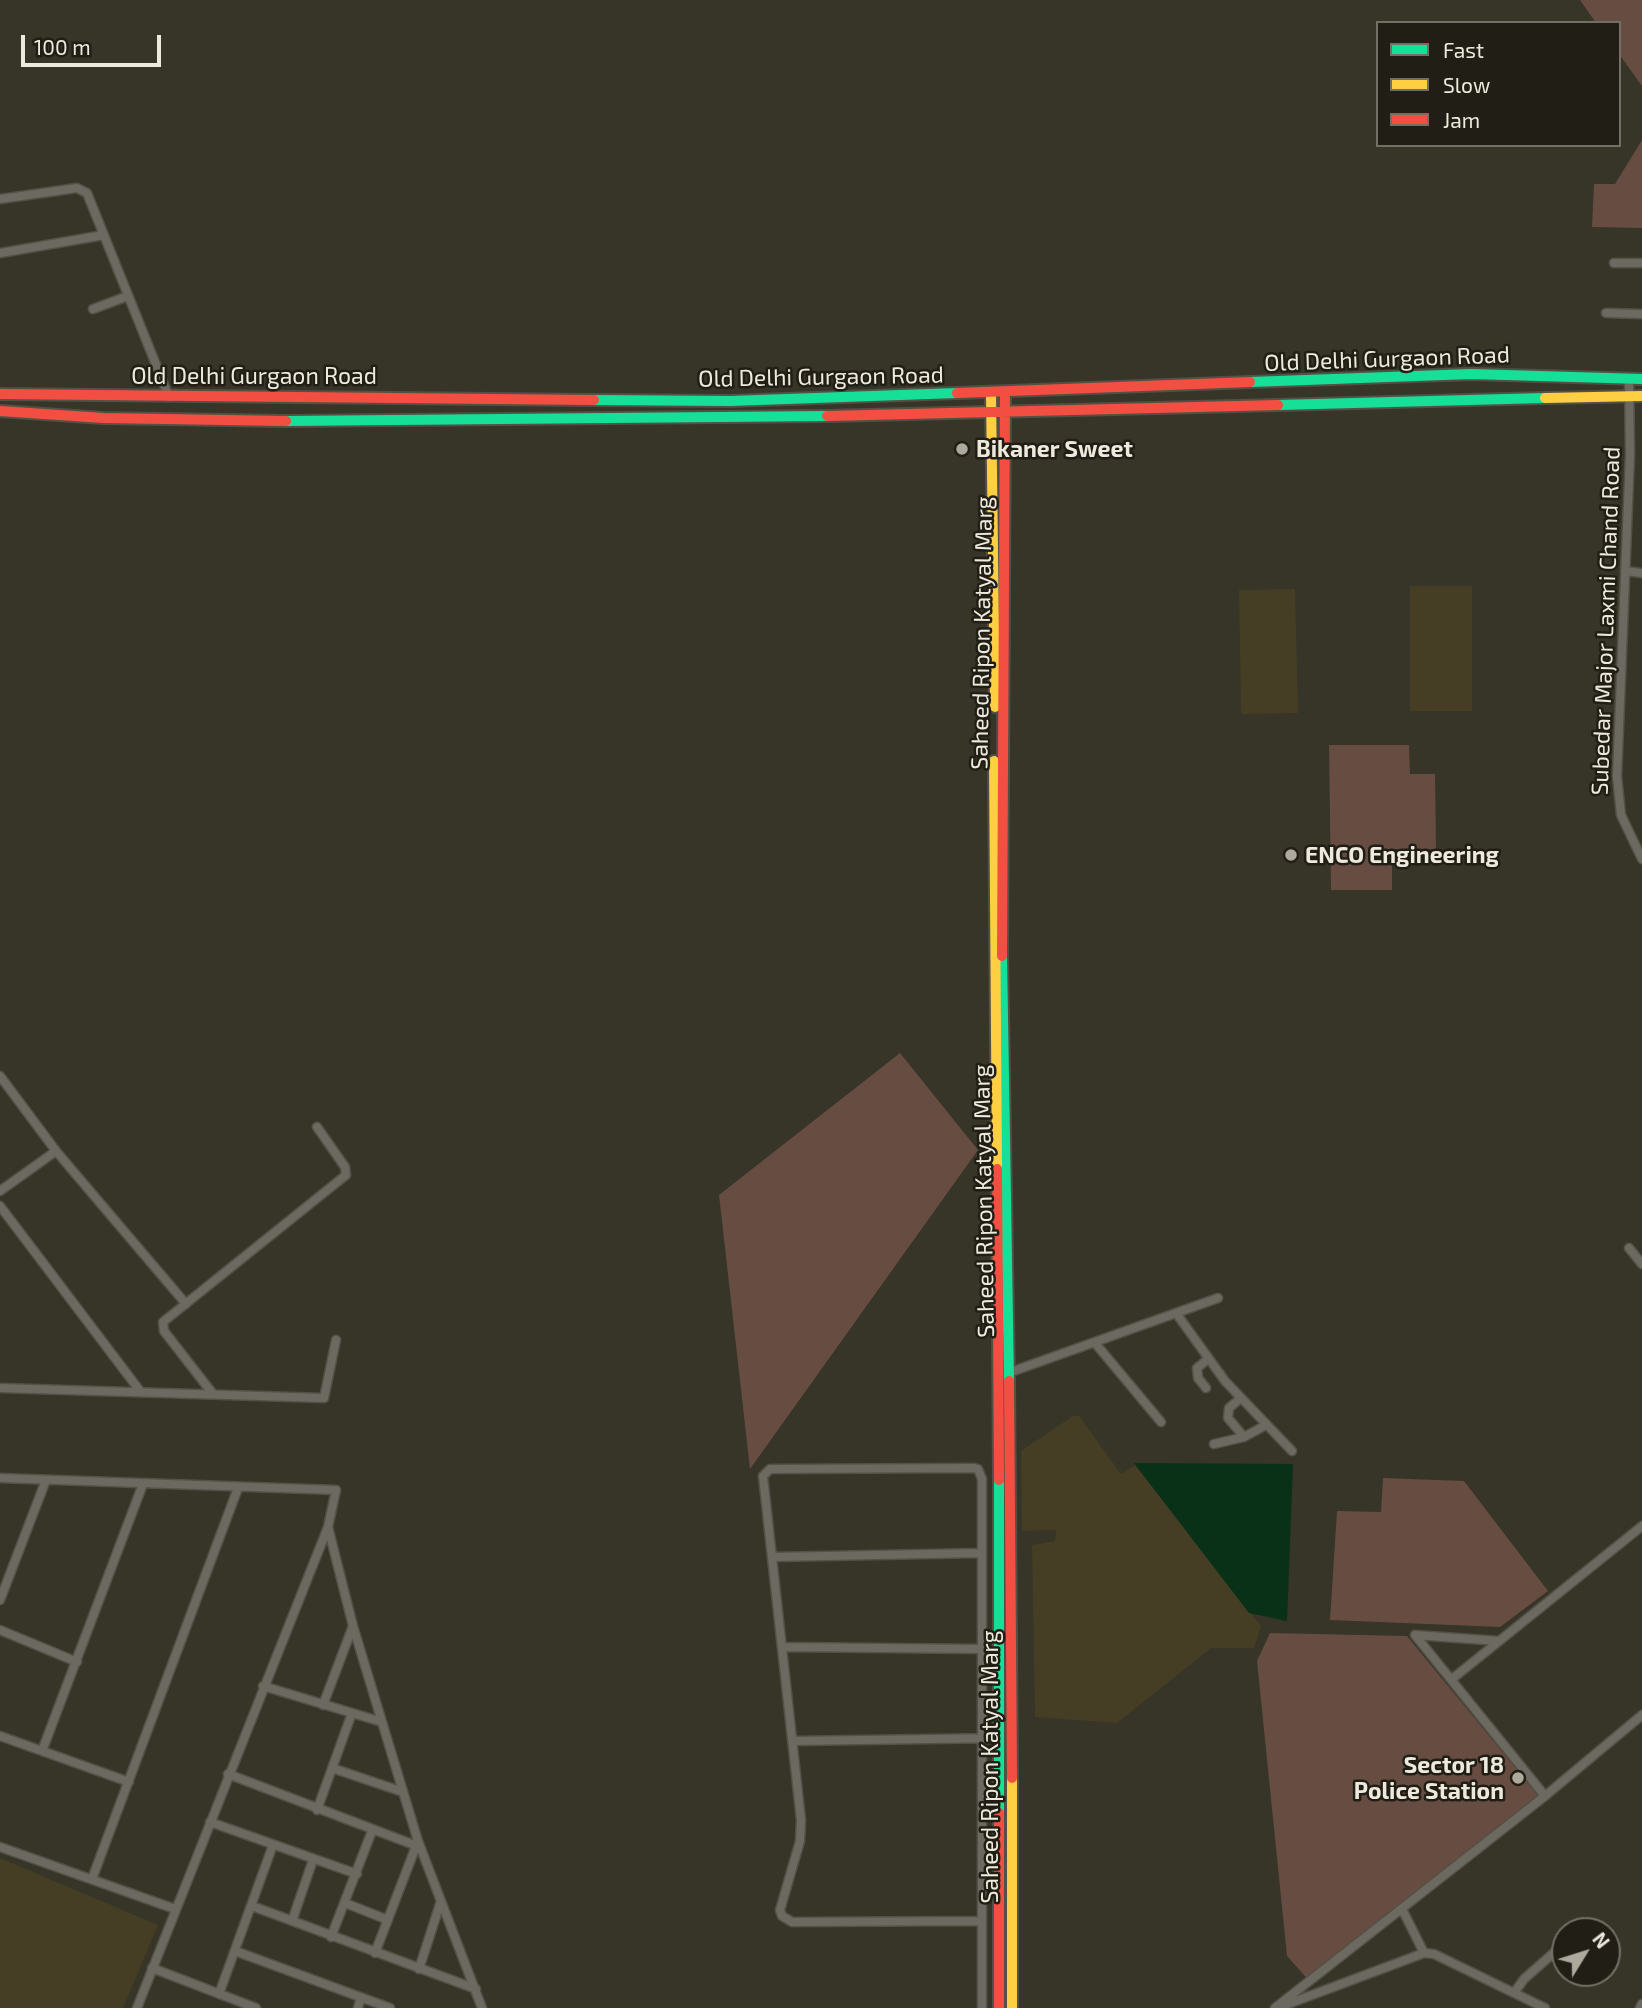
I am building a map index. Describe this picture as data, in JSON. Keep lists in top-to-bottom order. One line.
{"streets":{"main road":["Old Delhi Gurgaon Road","Saheed Ripon Katyal Marg"],"street":["Subedar Major Laxmi Chand Road"]},"crossings":[["Old Delhi Gurgaon Road","Subedar Major Laxmi Chand Road"],["Old Delhi Gurgaon Road","Saheed Ripon Katyal Marg"]],"places":["Bikaner Sweet","ENCO Engineering","Sector 18 Police Station"],"legend":["Fast","Slow","Jam"],"scale_bar":"100 m","north":"top right"}
